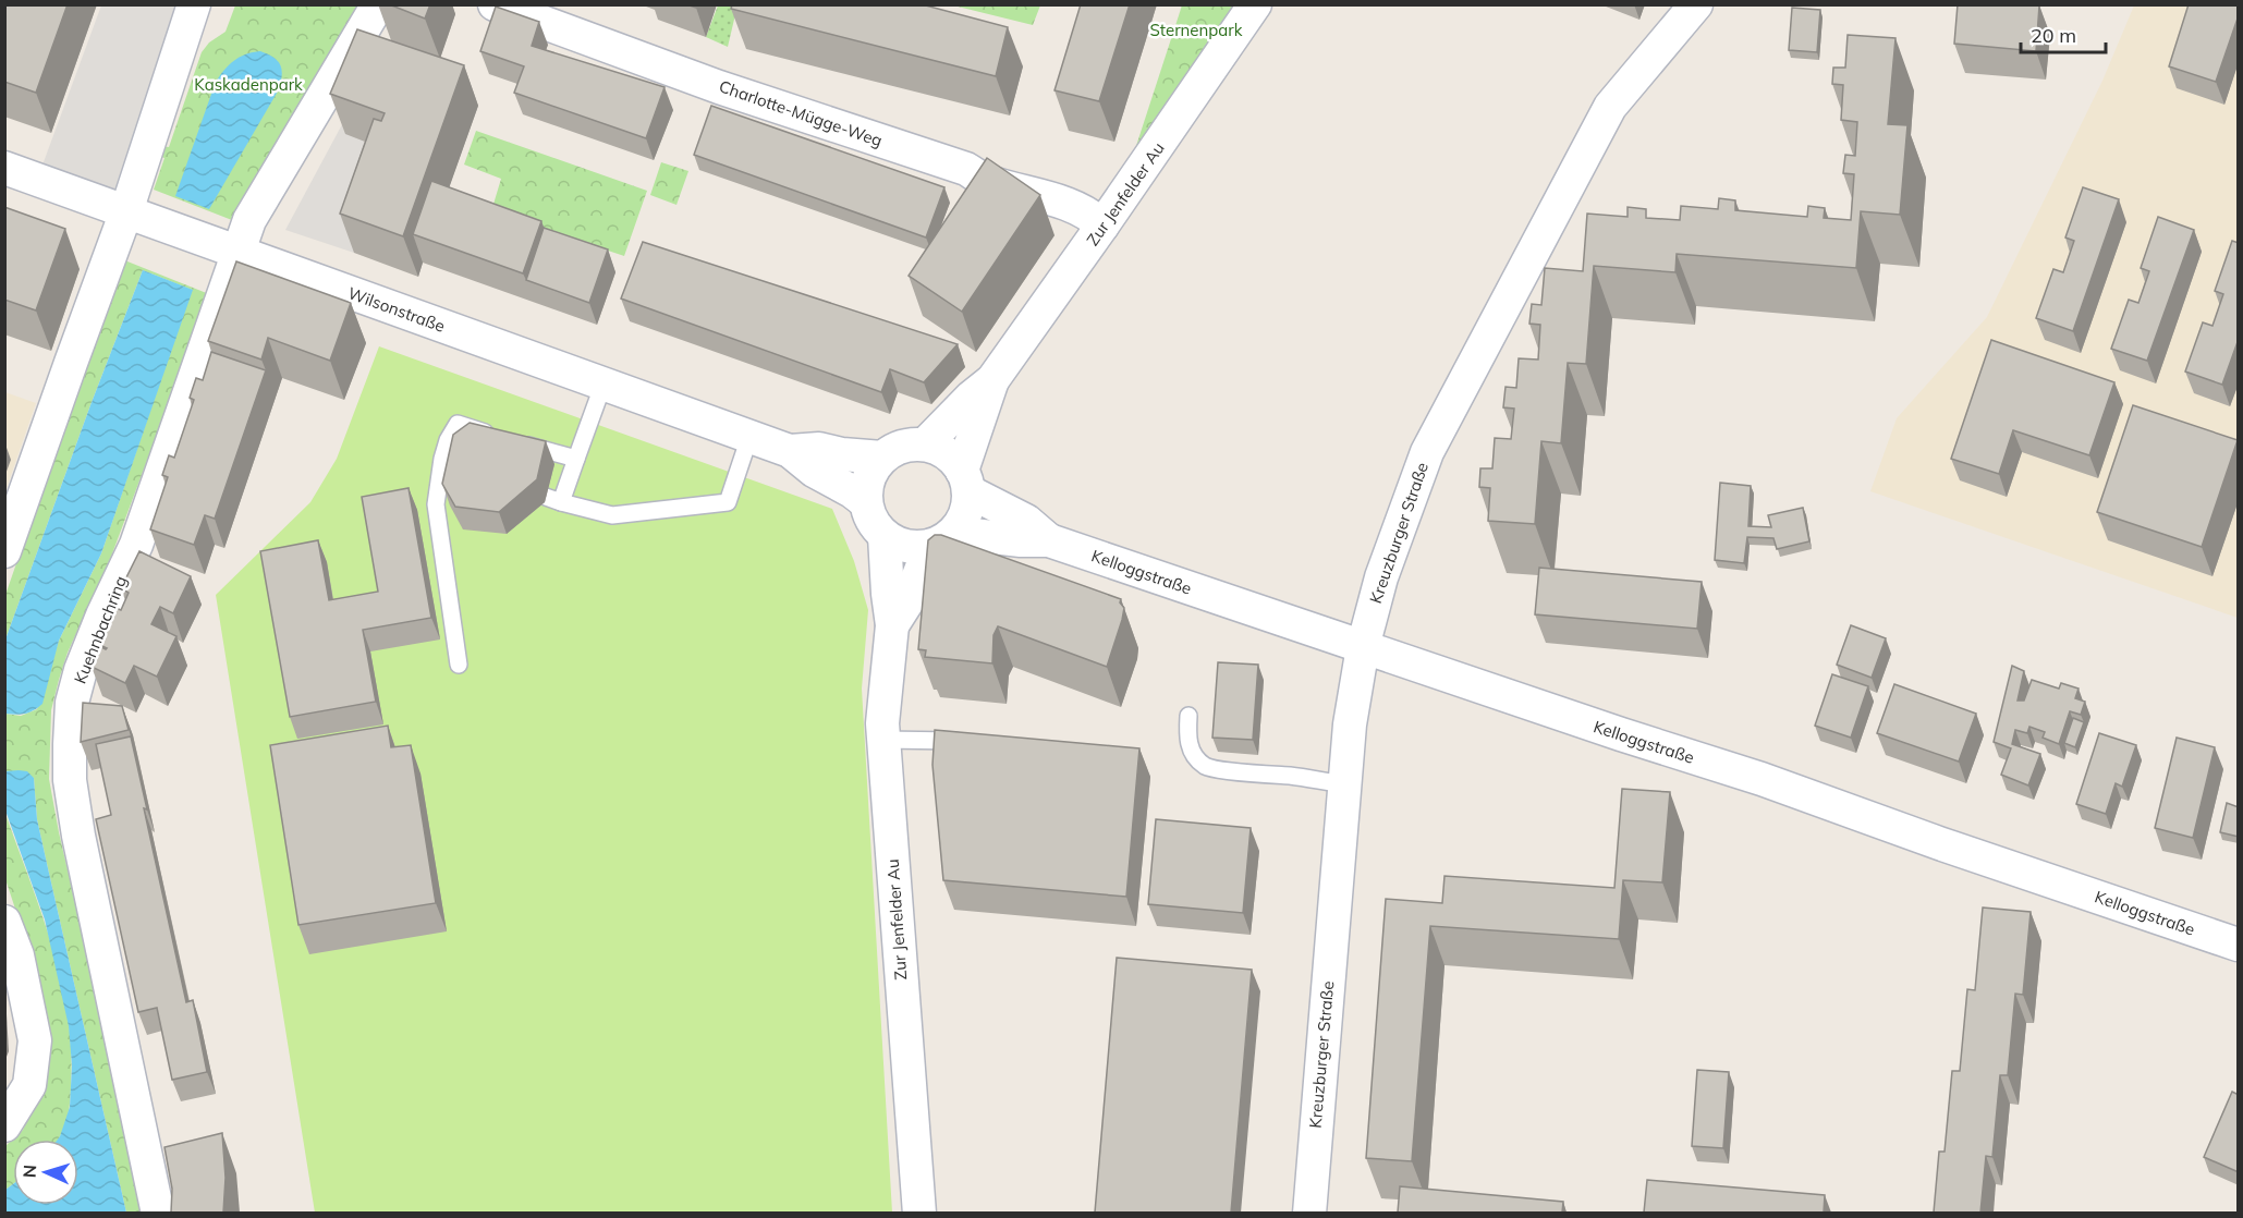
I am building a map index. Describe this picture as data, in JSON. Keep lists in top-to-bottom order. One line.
{"streets":{"street":["Charlotte-Mügge-Weg","Zur Jenfelder Au","Wilsonstraße","Kreuzburger Straße","Kelloggstraße","Kuehnbachring"]},"crossings":[["Charlotte-Mügge-Weg","Zur Jenfelder Au"],["Zur Jenfelder Au","Wilsonstraße"],["Zur Jenfelder Au","Kelloggstraße"],["Wilsonstraße","Kelloggstraße"],["Wilsonstraße","Kuehnbachring"],["Kreuzburger Straße","Kelloggstraße"]],"parks":["Sternenpark","Kaskadenpark"],"scale_bar":"20 m","north":"left"}
